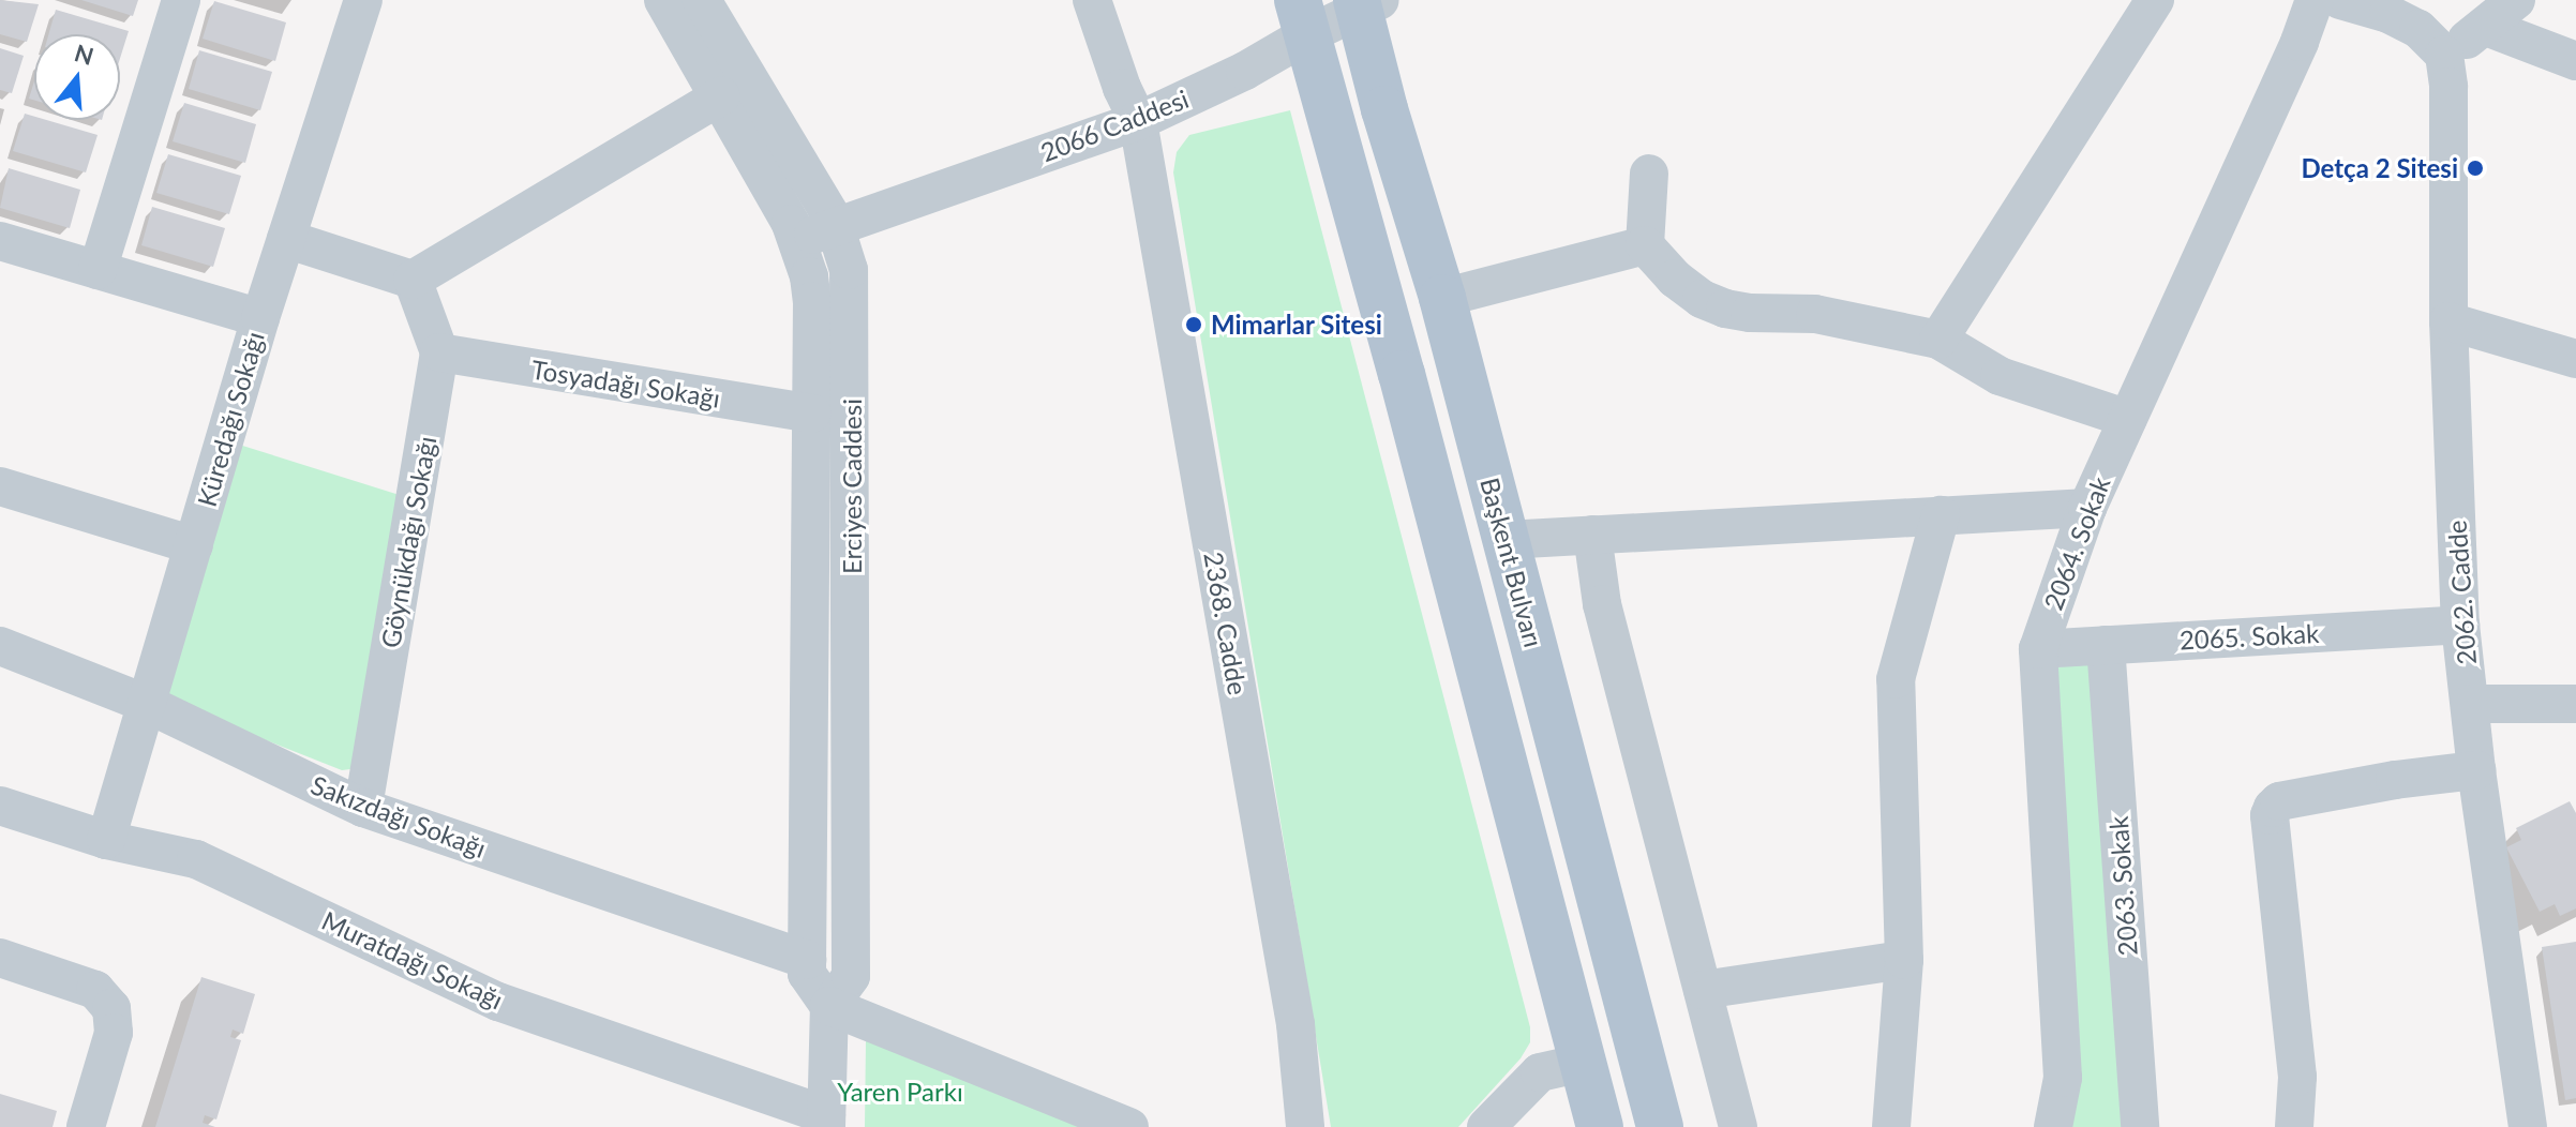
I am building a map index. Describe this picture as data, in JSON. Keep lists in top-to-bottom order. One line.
{"streets":{"main road":["Başkent Bulvarı"],"street":["2066 Caddesi","Tosyadağı Sokağı","Küredağı Sokağı","Erciyes Caddesi","Göynükdağı Sokağı","2064. Sokak","2062. Cadde","2368. Cadde","2065. Sokak","Sakızdağı Sokağı","2063. Sokak","Muratdağı Sokağı"]},"crossings":[["2066 Caddesi","Erciyes Caddesi"],["2066 Caddesi","Başkent Bulvarı"],["2066 Caddesi","2368. Cadde"],["Tosyadağı Sokağı","Erciyes Caddesi"],["Tosyadağı Sokağı","Göynükdağı Sokağı"],["Küredağı Sokağı","Sakızdağı Sokağı"],["Küredağı Sokağı","Muratdağı Sokağı"],["Erciyes Caddesi","Sakızdağı Sokağı"],["Erciyes Caddesi","Muratdağı Sokağı"],["Göynükdağı Sokağı","Sakızdağı Sokağı"],["2064. Sokak","2065. Sokak"],["2062. Cadde","2065. Sokak"],["2065. Sokak","2063. Sokak"]],"parks":["Yaren Parkı"],"places":["Detça 2 Sitesi","Mimarlar Sitesi"],"north":"top"}
